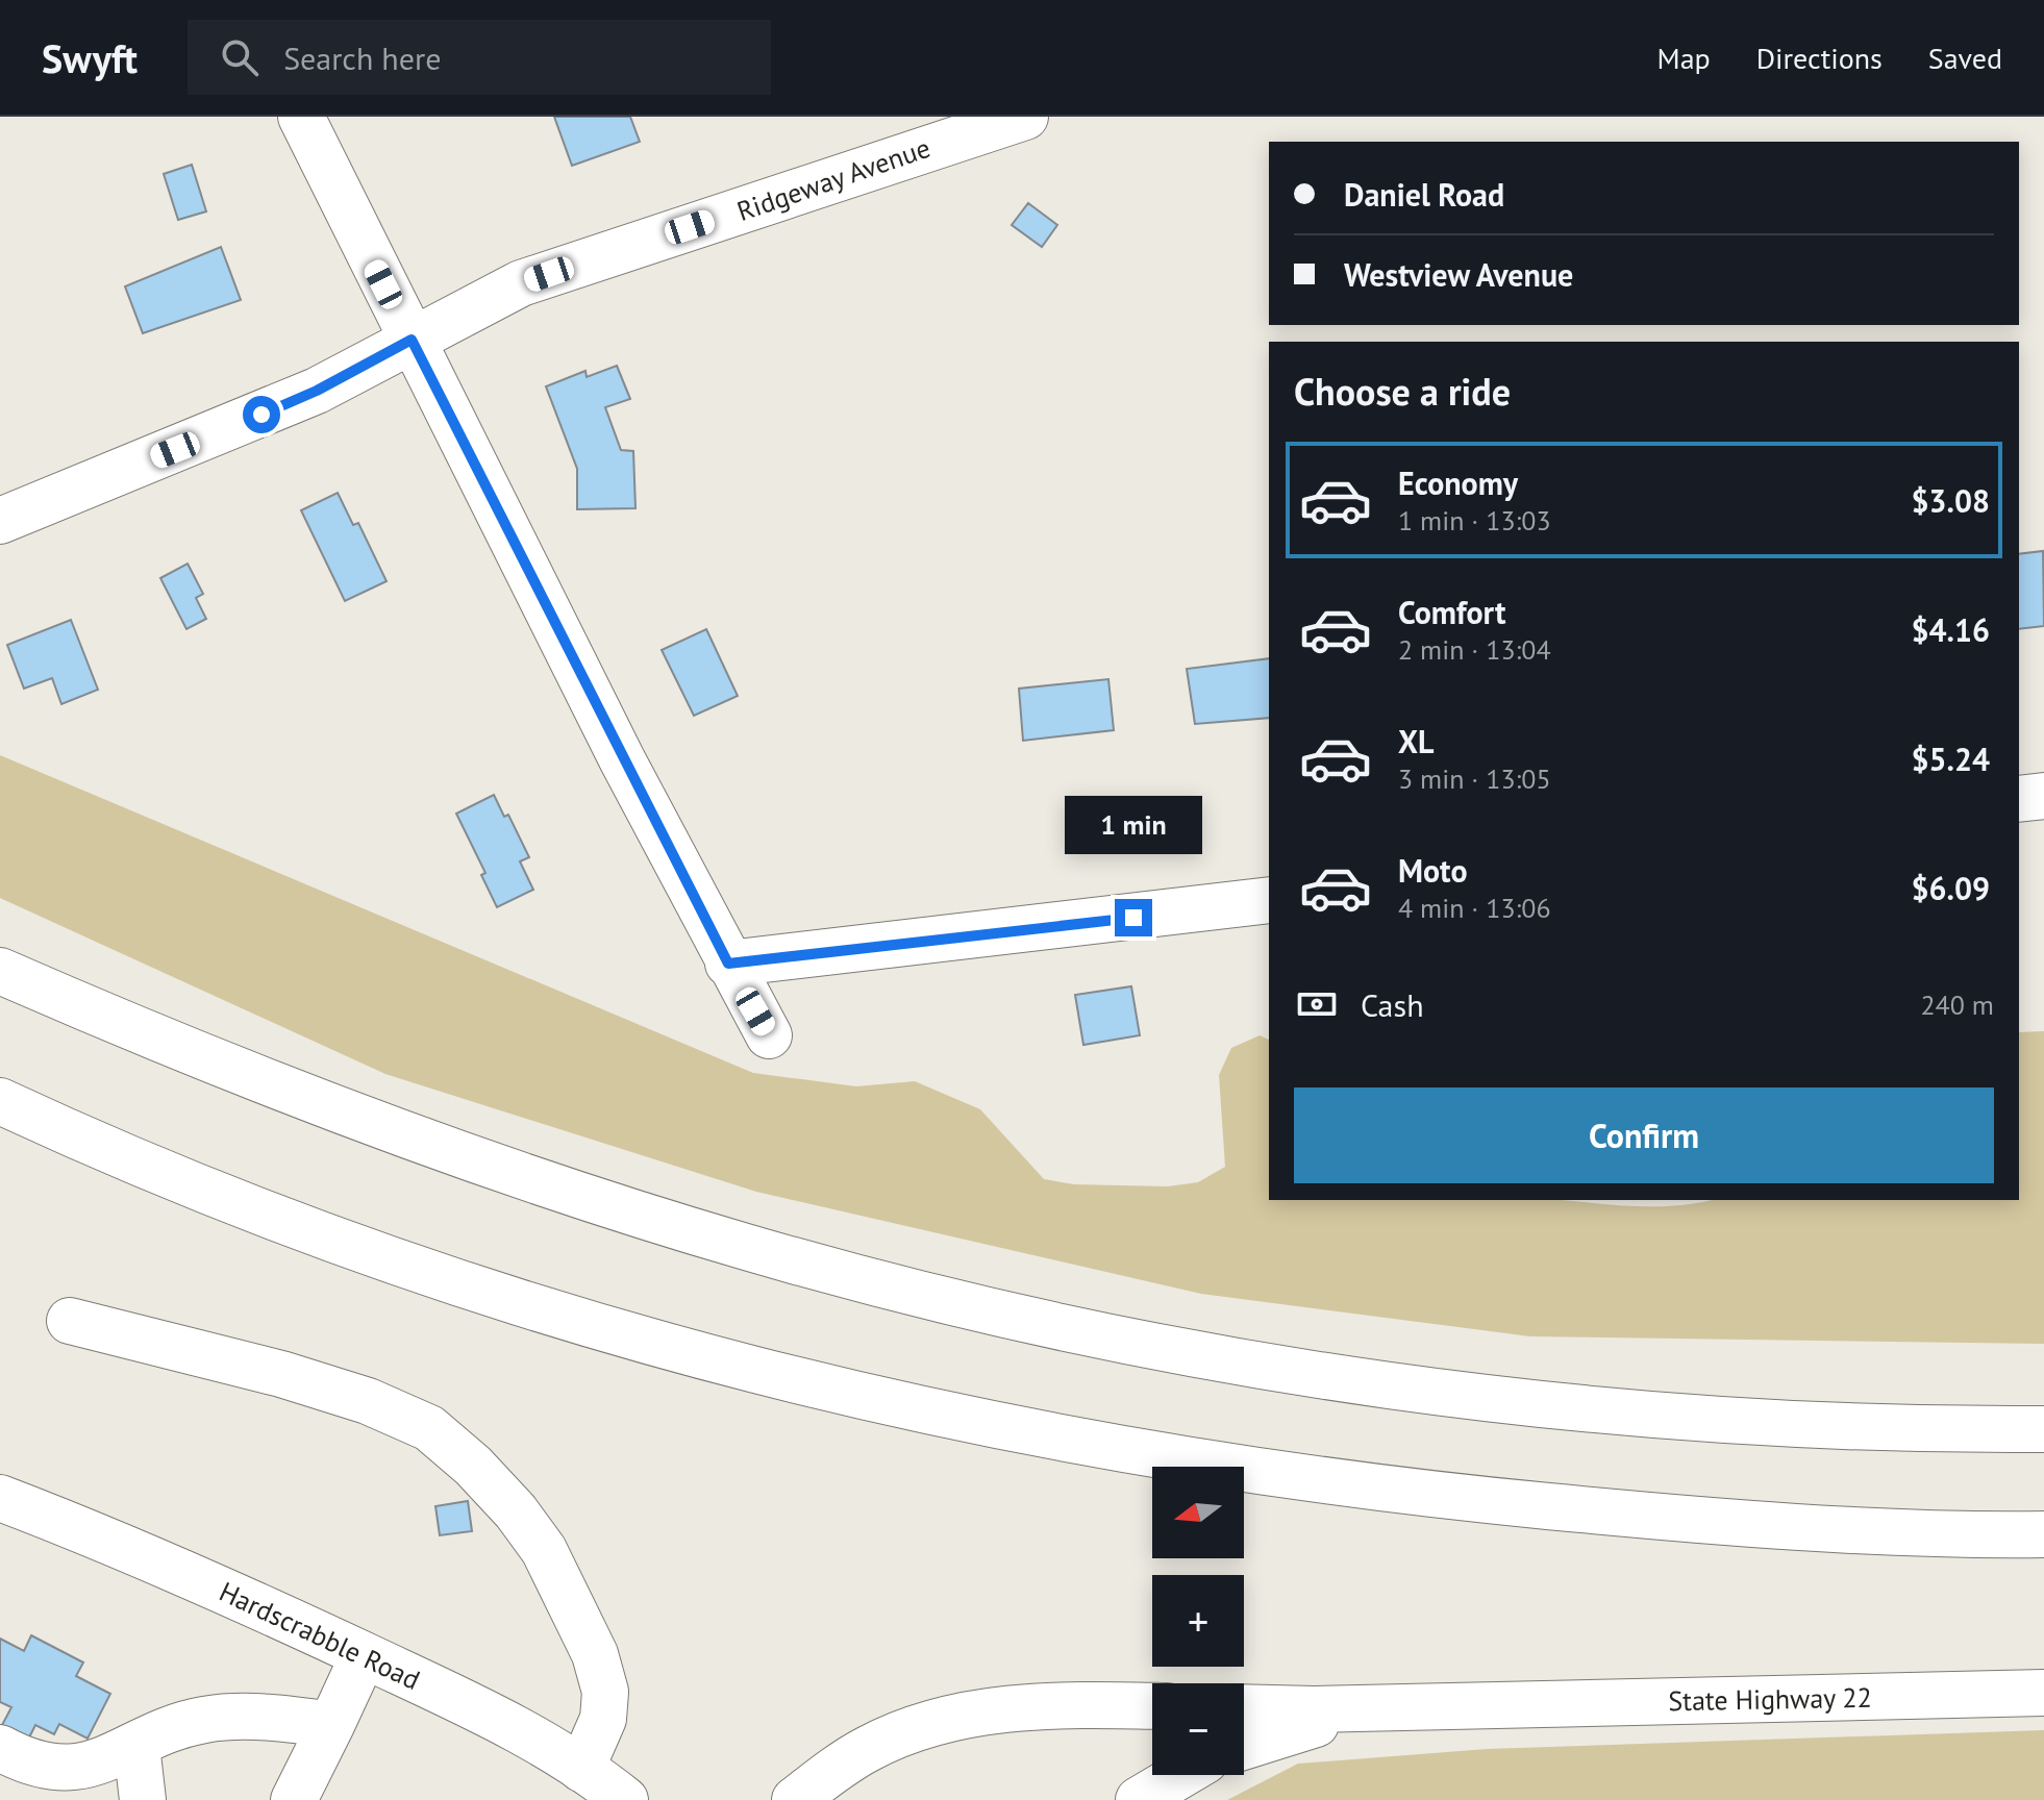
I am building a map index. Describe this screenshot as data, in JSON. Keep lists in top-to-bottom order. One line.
{"streets":{"main road":["Ridgeway Avenue","Hardscrabble Road","State Highway 22"]},"north":"left","page":{"header":"Swyft","search":"Search here","nav":["Map","Directions","Saved"],"banner":["Daniel Road","Westview Avenue"],"heading":"Choose a ride","list":[{"name":"Economy","note":"1 min · 13:03","value":"$3.08"},{"name":"Comfort","note":"2 min · 13:04","value":"$4.16"},{"name":"XL","note":"3 min · 13:05","value":"$5.24"},{"name":"Moto","note":"4 min · 13:06","value":"$6.09"}],"bubble":"1 min","pay":["Cash","240 m"],"buttons":"Confirm","map_buttons":["+","−"]}}
